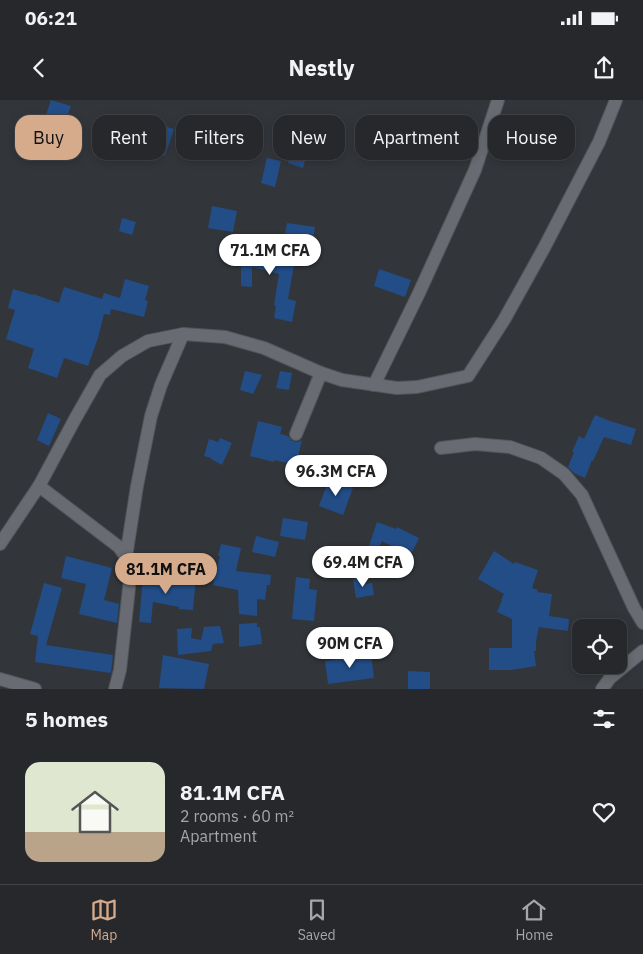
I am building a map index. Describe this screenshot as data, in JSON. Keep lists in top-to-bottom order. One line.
{"page":{"status":"06:21","header":"Nestly","chip":["Buy","Rent","Filters","New","Apartment","House"],"price":["71.1M CFA","96.3M CFA","69.4M CFA","81.1M CFA","90M CFA"],"heading":"5 homes","list":[{"name":"81.1M CFA","note":"2 rooms · 60 m² · Apartment"}],"tabs":["Map","Saved","Home"]}}
